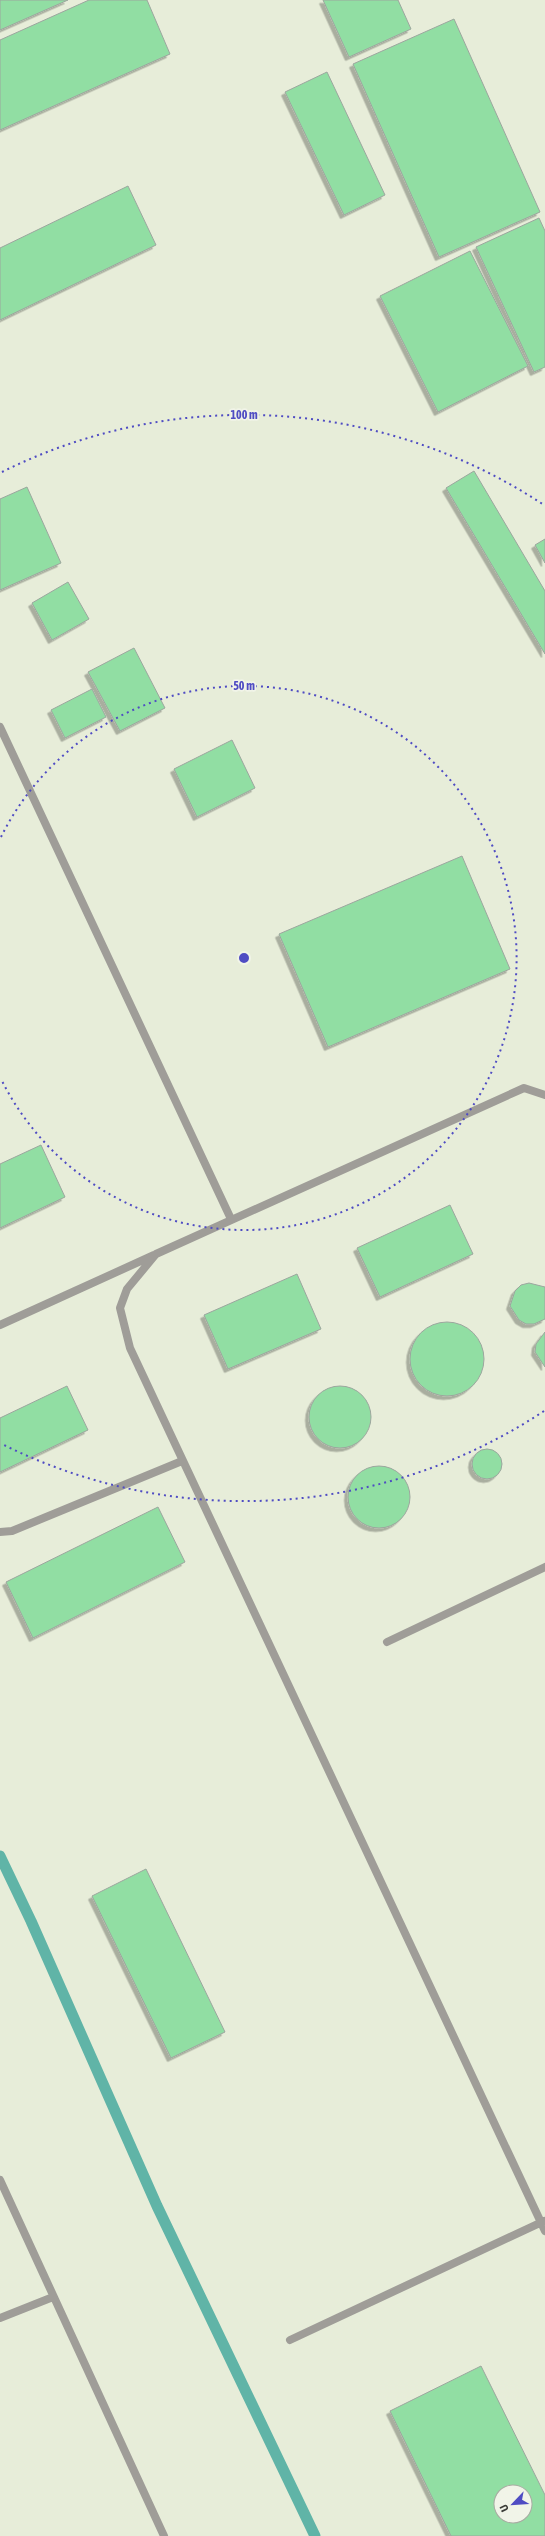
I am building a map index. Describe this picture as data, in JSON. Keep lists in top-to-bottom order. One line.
{"north":"bottom left","rings":["100 m","50 m"]}
